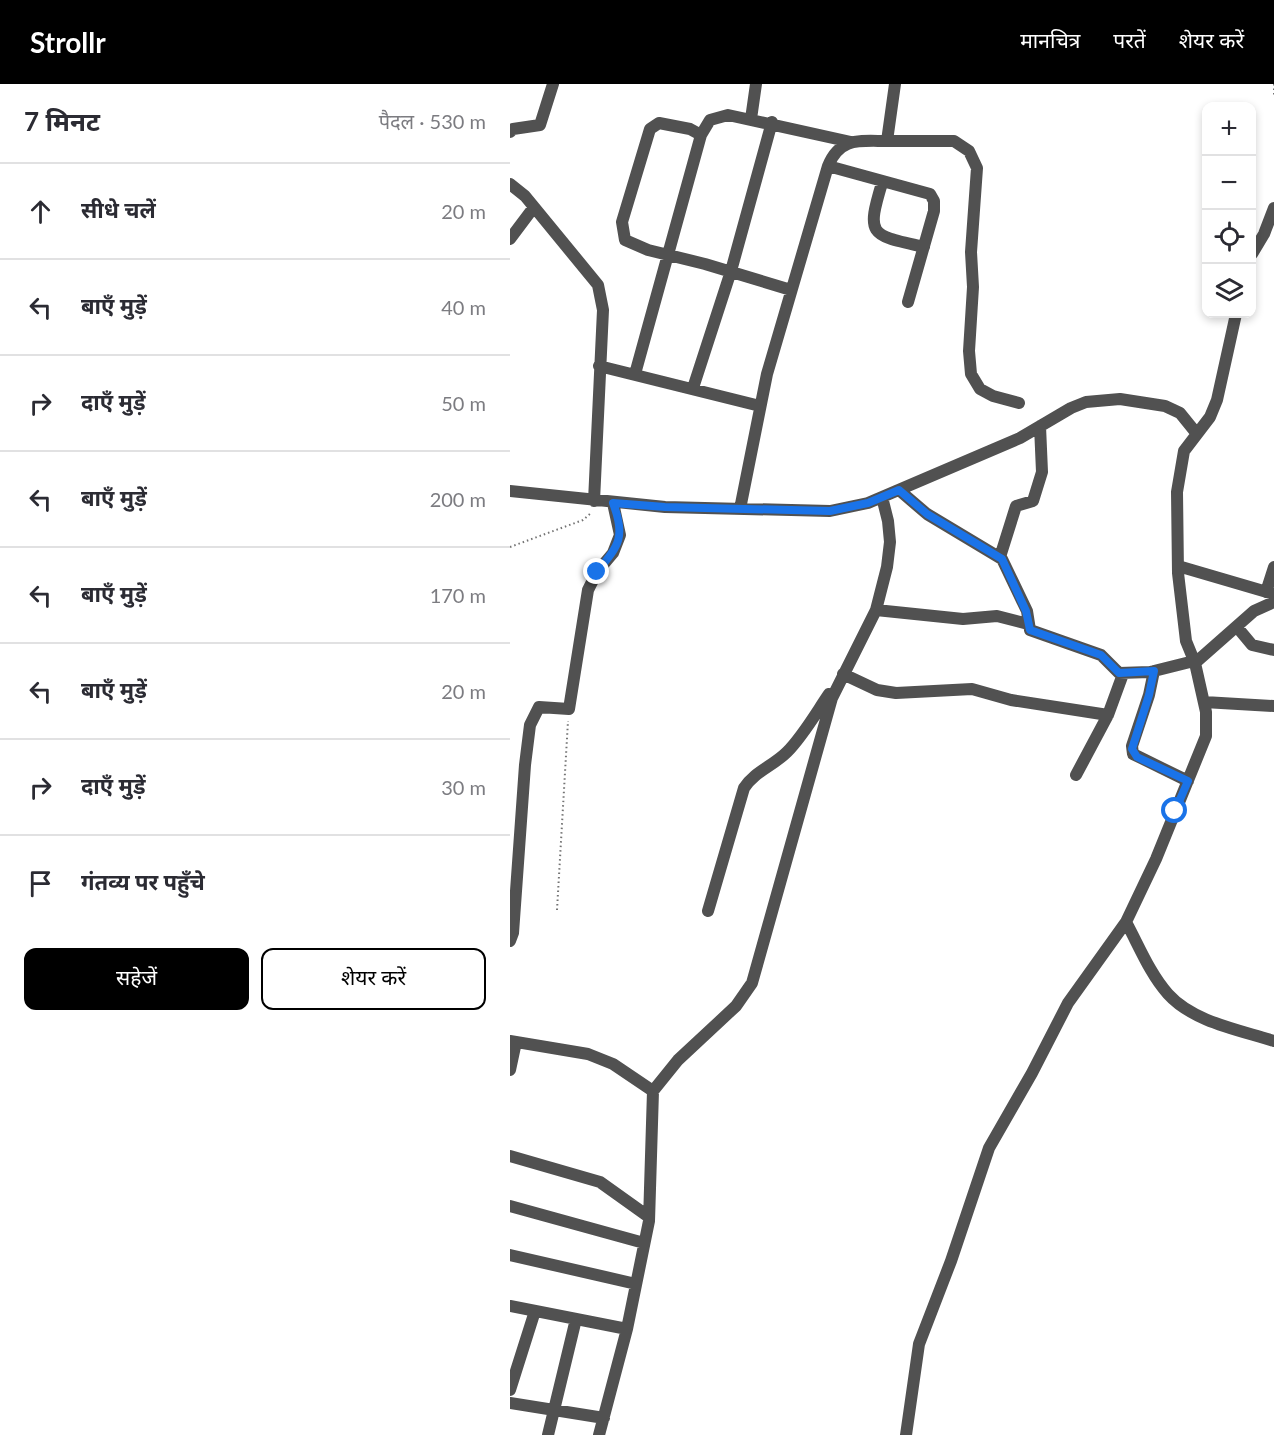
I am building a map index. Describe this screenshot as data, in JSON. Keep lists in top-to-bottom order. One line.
{"page":{"header":"Strollr","nav":["मानचित्र","परतें","शेयर करें"],"heading":["7 मिनट","पैदल · 530 m"],"map_buttons":["+","−"],"list":[["सीधे चलें","20 m"],["बाएँ मुड़ें","40 m"],["दाएँ मुड़ें","50 m"],["बाएँ मुड़ें","200 m"],["बाएँ मुड़ें","170 m"],["बाएँ मुड़ें","20 m"],["दाएँ मुड़ें","30 m"],"गंतव्य पर पहुँचे"],"buttons":["सहेजें","शेयर करें"]}}
